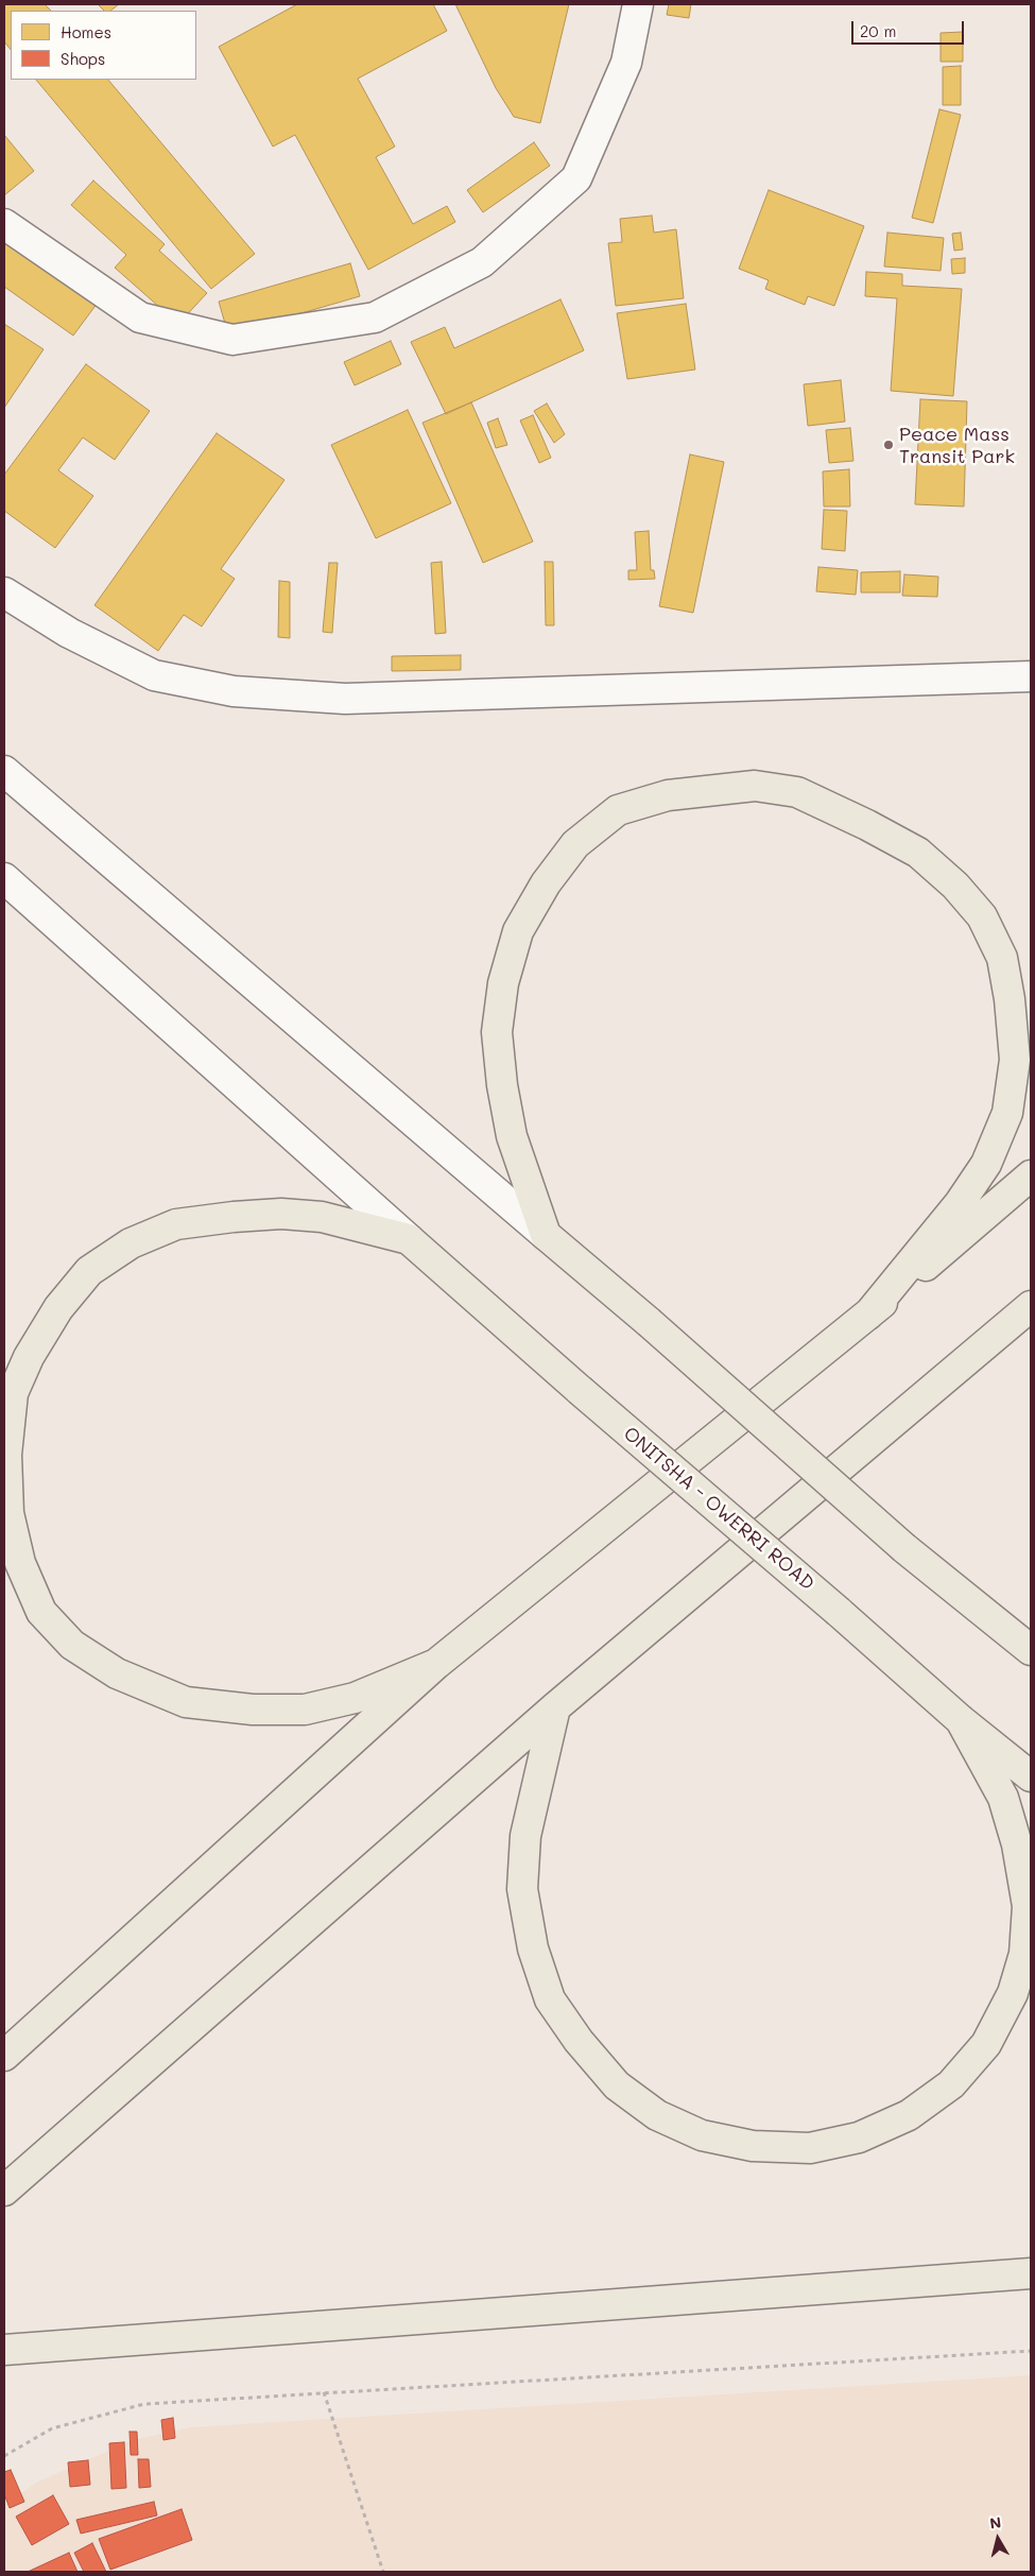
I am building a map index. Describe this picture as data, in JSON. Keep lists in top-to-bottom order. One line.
{"streets":{"highway":["ONITSHA - OWERRI ROAD"]},"places":["Peace Mass Transit Park"],"legend":["Homes","Shops"],"scale_bar":"20 m","north":"top"}
